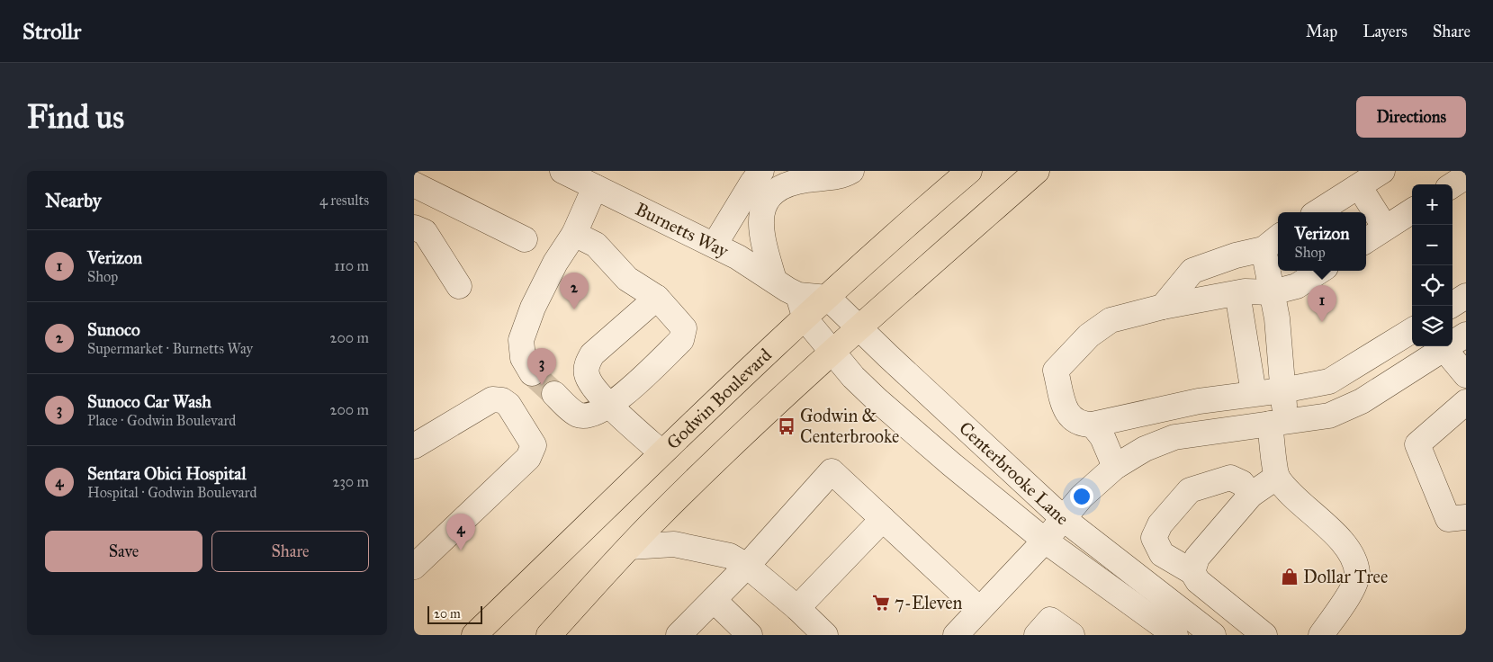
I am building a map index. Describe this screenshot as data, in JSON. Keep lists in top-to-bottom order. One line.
{"streets":{"highway":["Godwin Boulevard"],"street":["Burnetts Way","Centerbrooke Lane"]},"crossings":[["Burnetts Way","Godwin Boulevard"],["Burnetts Way","Centerbrooke Lane"],["Godwin Boulevard","Centerbrooke Lane"]],"places":{"bus stop":["Godwin & Centerbrooke"],"shop":["Dollar Tree"],"supermarket":["7-Eleven"]},"scale_bar":"20 m","page":{"header":"Strollr","nav":["Map","Layers","Share"],"buttons":["Directions",["Save","Share"]],"title":"Find us","heading":["Nearby","4 results"],"map_buttons":["+","−"],"popup":["Verizon","Shop"],"list":[{"mark":"1","name":"Verizon","note":"Shop","value":"110 m"},{"mark":"2","name":"Sunoco","note":"Supermarket · Burnetts Way","value":"200 m"},{"mark":"3","name":"Sunoco Car Wash","note":"Place · Godwin Boulevard","value":"200 m"},{"mark":"4","name":"Sentara Obici Hospital","note":"Hospital · Godwin Boulevard","value":"230 m"}],"pins":["2","1","3","4"],"scale":"20 m"}}
